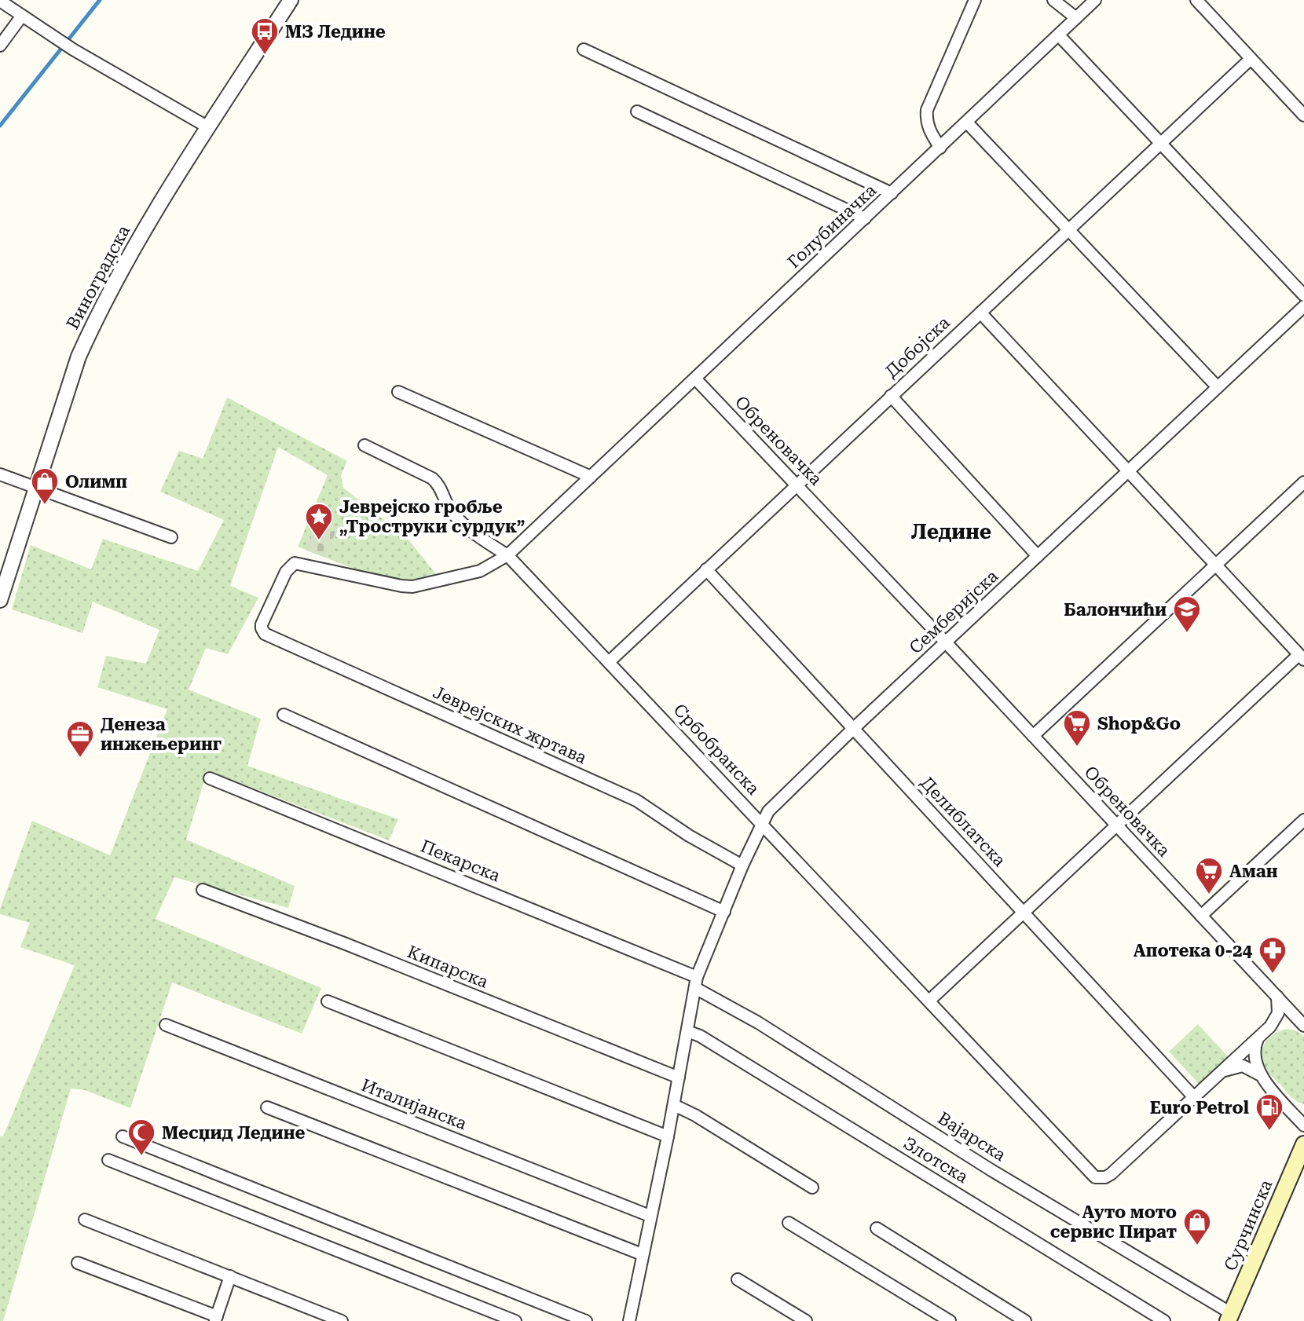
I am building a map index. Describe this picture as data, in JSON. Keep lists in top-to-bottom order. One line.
{"streets":{"main road":["Сурчинска"],"street":["Голубиначка","Виноградска","Добојска","Обреновачка","Семберијска","Јеврејских жртава","Србобранска","Делиблатска","Пекарска","Кипарска","Италијанска","Вајарска","Злотска"]},"crossings":[["Голубиначка","Обреновачка"],["Голубиначка","Јеврејских жртава"],["Голубиначка","Србобранска"],["Добојска","Обреновачка"],["Добојска","Србобранска"],["Добојска","Делиблатска"],["Обреновачка","Семберијска"],["Семберијска","Јеврејских жртава"],["Семберијска","Србобранска"],["Семберијска","Делиблатска"],["Семберијска","Пекарска"],["Семберијска","Кипарска"],["Семберијска","Италијанска"],["Семберијска","Вајарска"],["Семберијска","Злотска"],["Јеврејских жртава","Србобранска"],["Србобранска","Делиблатска"],["Пекарска","Вајарска"],["Вајарска","Сурчинска"]],"districts":["Ледине"],"places":{"bus stop":["МЗ Ледине"],"shop":["Олимп","Ауто мото сервис Пират"],"place":["Јеврејско гробље „Троструки сурдук”"],"school or university":["Балончићи"],"supermarket":["Shop&Go","Аман"],"office":["Денеза инжењеринг"],"pharmacy":["Апотека 0-24"],"fuel station":["Euro Petrol"],"mosque":["Месџид Ледине"]}}
